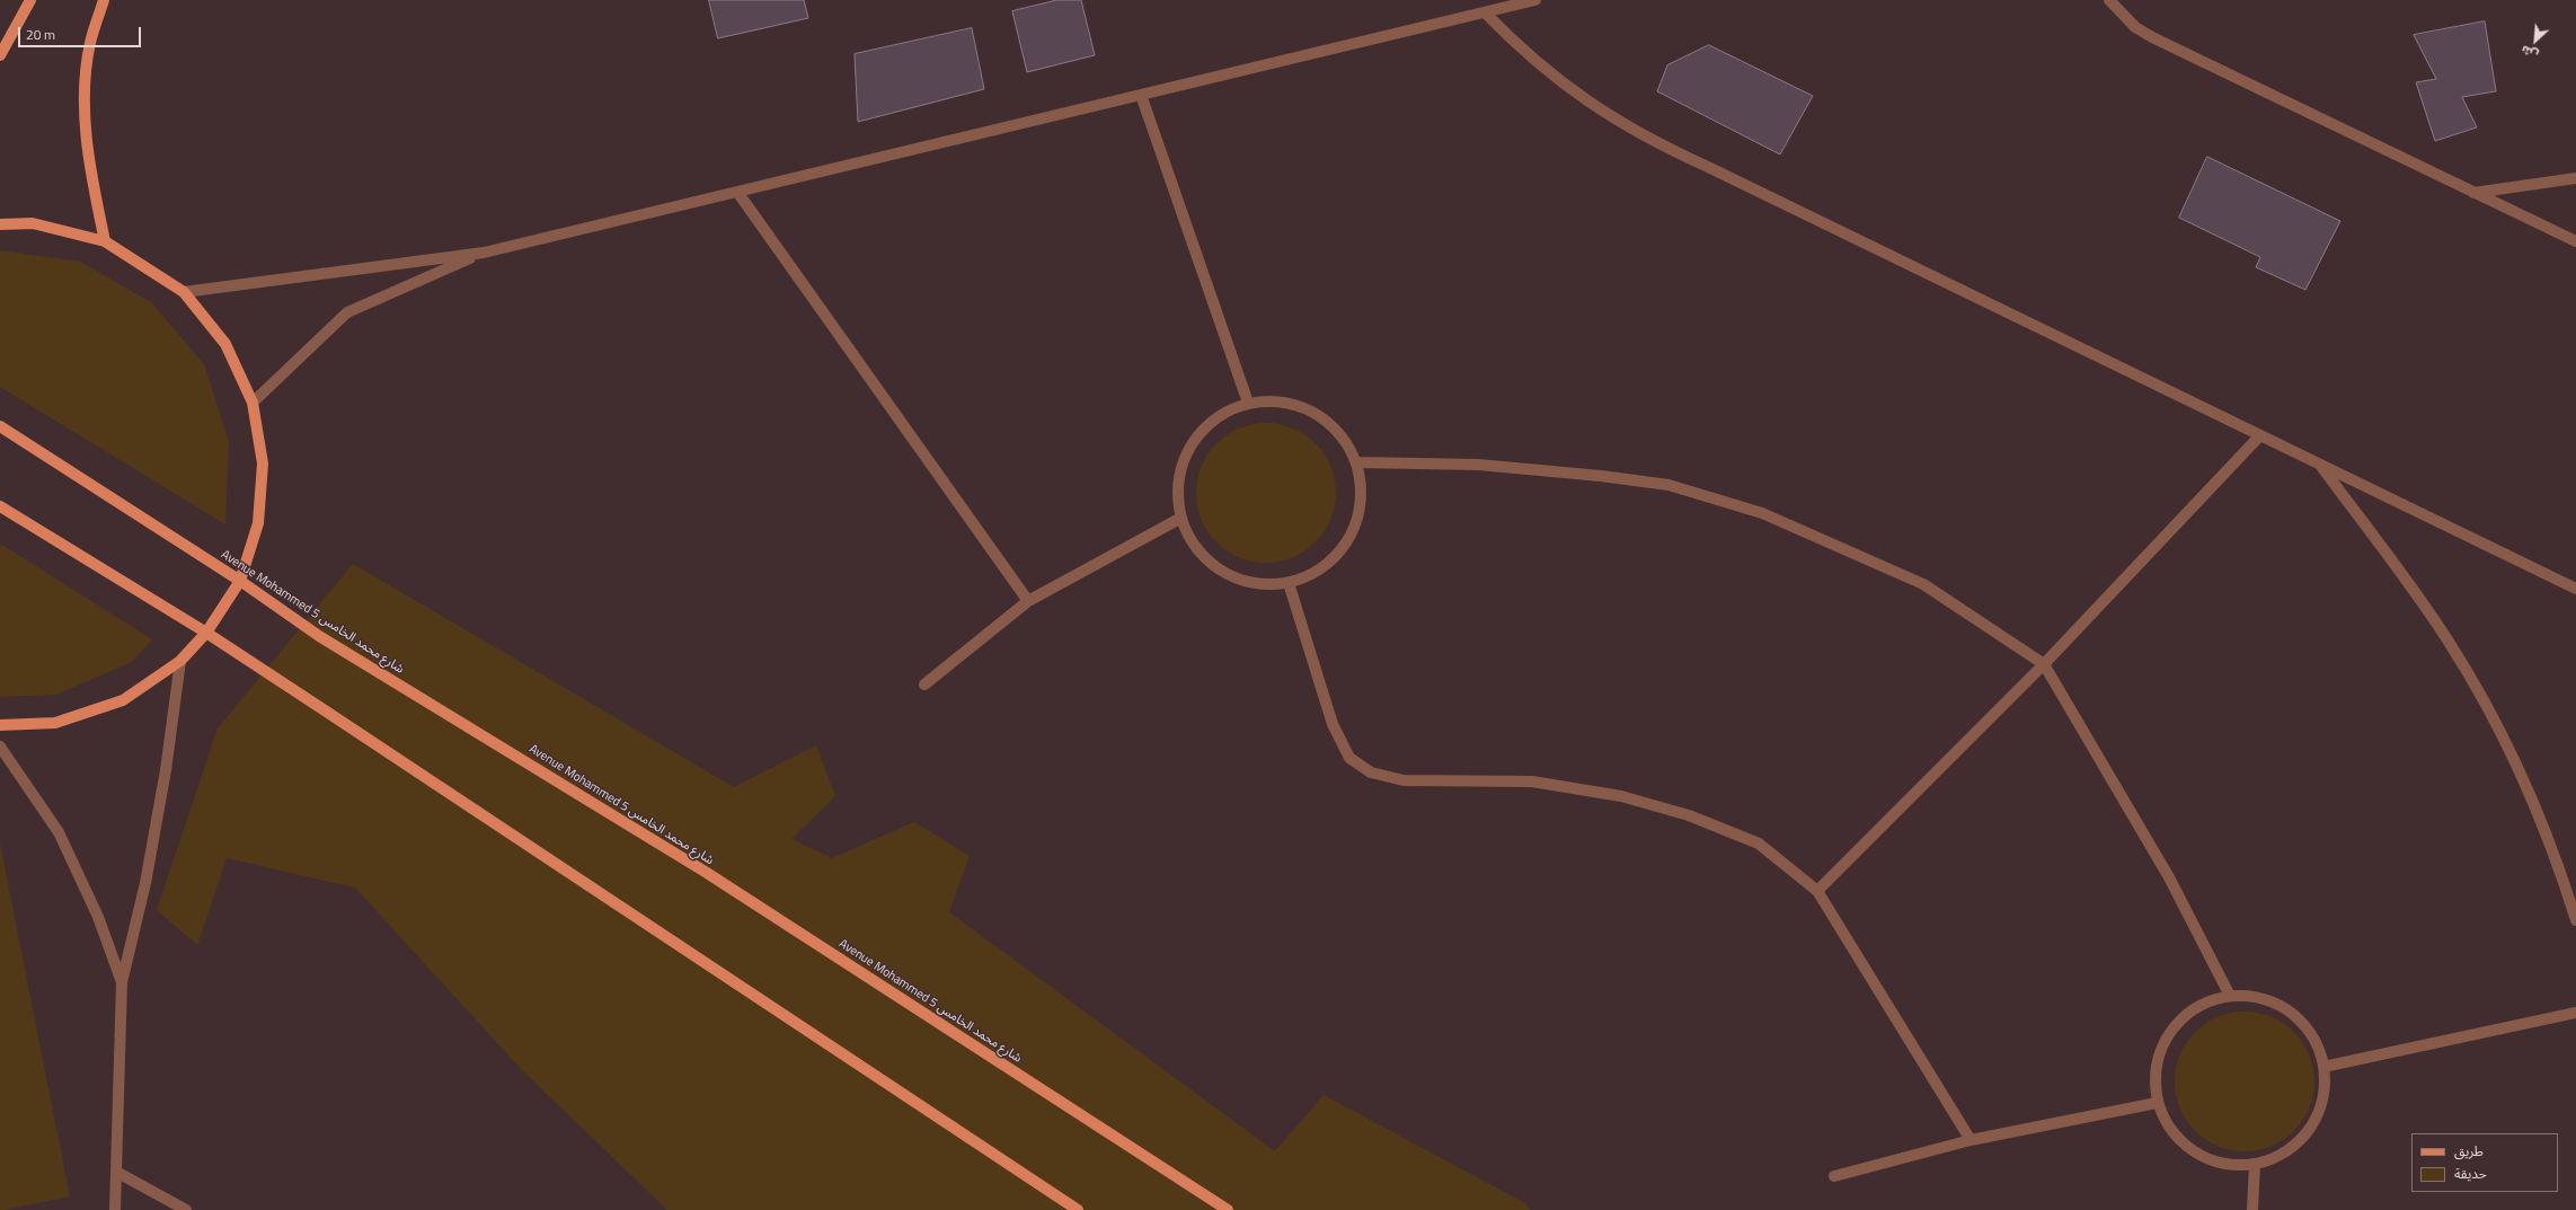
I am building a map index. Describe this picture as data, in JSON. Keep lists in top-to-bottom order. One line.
{"streets":{"main road":["Avenue Mohammed 5 شارع محمد الخامس"]},"legend":["طريق","حديقة"],"scale_bar":"20 m","north":"bottom left"}
